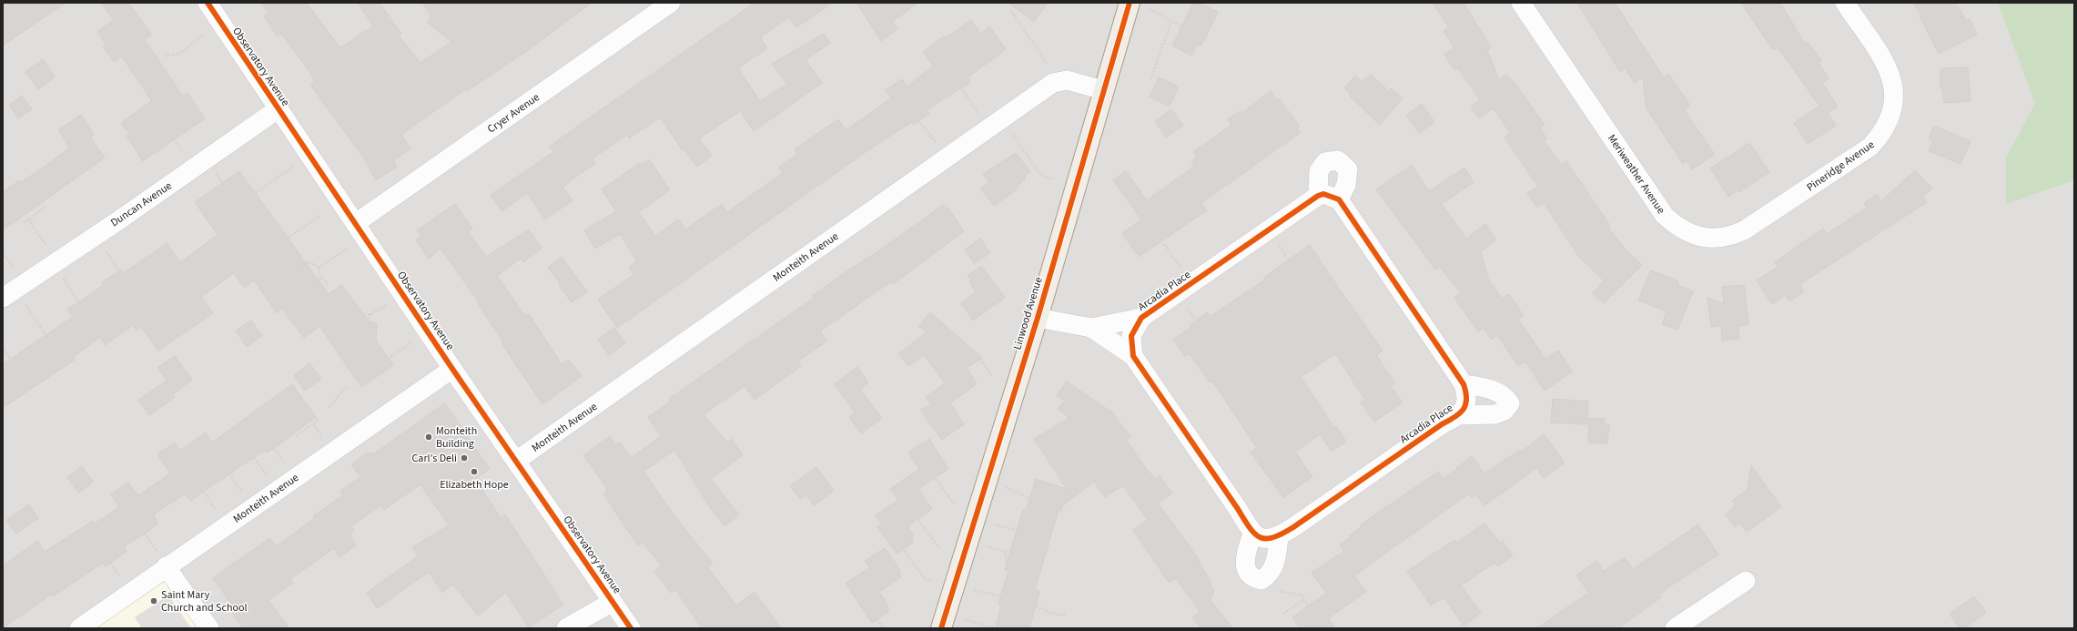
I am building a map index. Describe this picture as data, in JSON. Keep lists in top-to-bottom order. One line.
{"streets":{"main road":["Linwood Avenue"],"street":["Observatory Avenue","Cryer Avenue","Pineridge Avenue","Meriweather Avenue","Duncan Avenue","Monteith Avenue","Arcadia Place"]},"crossings":[["Observatory Avenue","Cryer Avenue"],["Observatory Avenue","Duncan Avenue"],["Observatory Avenue","Monteith Avenue"],["Pineridge Avenue","Meriweather Avenue"],["Monteith Avenue","Linwood Avenue"],["Arcadia Place","Linwood Avenue"]],"places":["Monteith Building","Carl’s Deli","Elizabeth Hope","Saint Mary Church and School"]}
